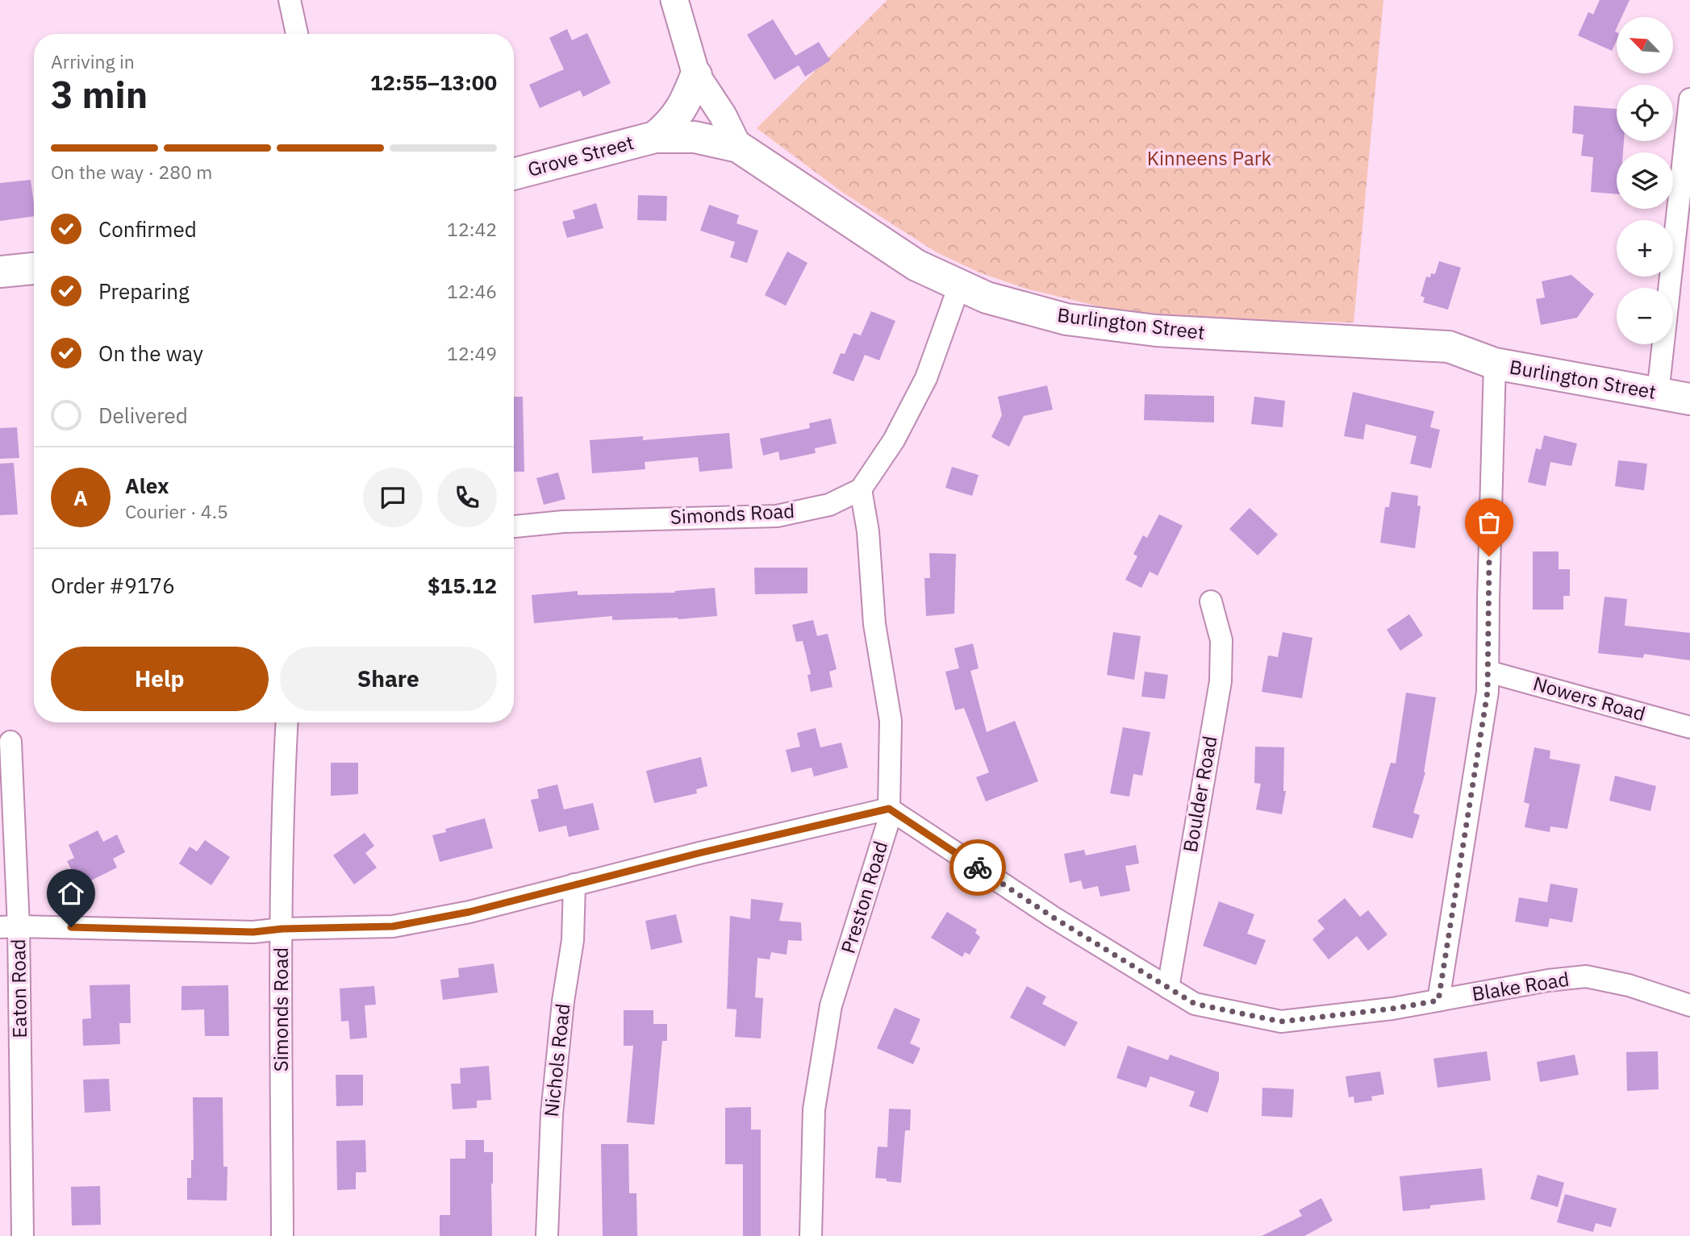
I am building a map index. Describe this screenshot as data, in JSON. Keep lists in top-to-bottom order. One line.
{"streets":{"main road":["Grove Street","Burlington Street"],"street":["Simonds Road","Nowers Road","Boulder Road","Preston Road","Blake Road","Eaton Road","Nichols Road"]},"crossings":[["Grove Street","Burlington Street"],["Simonds Road","Preston Road"],["Boulder Road","Blake Road"],["Preston Road","Blake Road"]],"parks":["Kinneens Park"],"north":"top left","page":{"map_buttons":["+","−"],"heading":["3 min","Arriving in","12:55–13:00"],"panel":["Alex","Courier · 4.5","Order #9176","$15.12"],"bar":"On the way · 280 m","list":[["Confirmed","12:42"],["Preparing","12:46"],["On the way","12:49"],"Delivered"],"round":"A","buttons":["Help","Share"]}}
